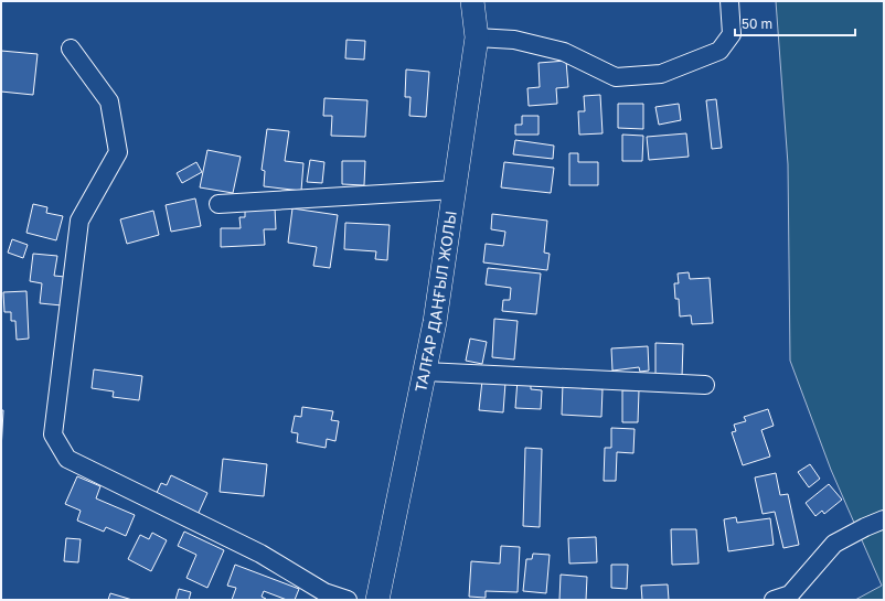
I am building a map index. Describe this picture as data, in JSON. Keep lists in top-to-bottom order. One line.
{"streets":{"main road":["ТАЛҒАР ДАҢҒЫЛ ЖОЛЫ"]},"scale_bar":"50 m"}
